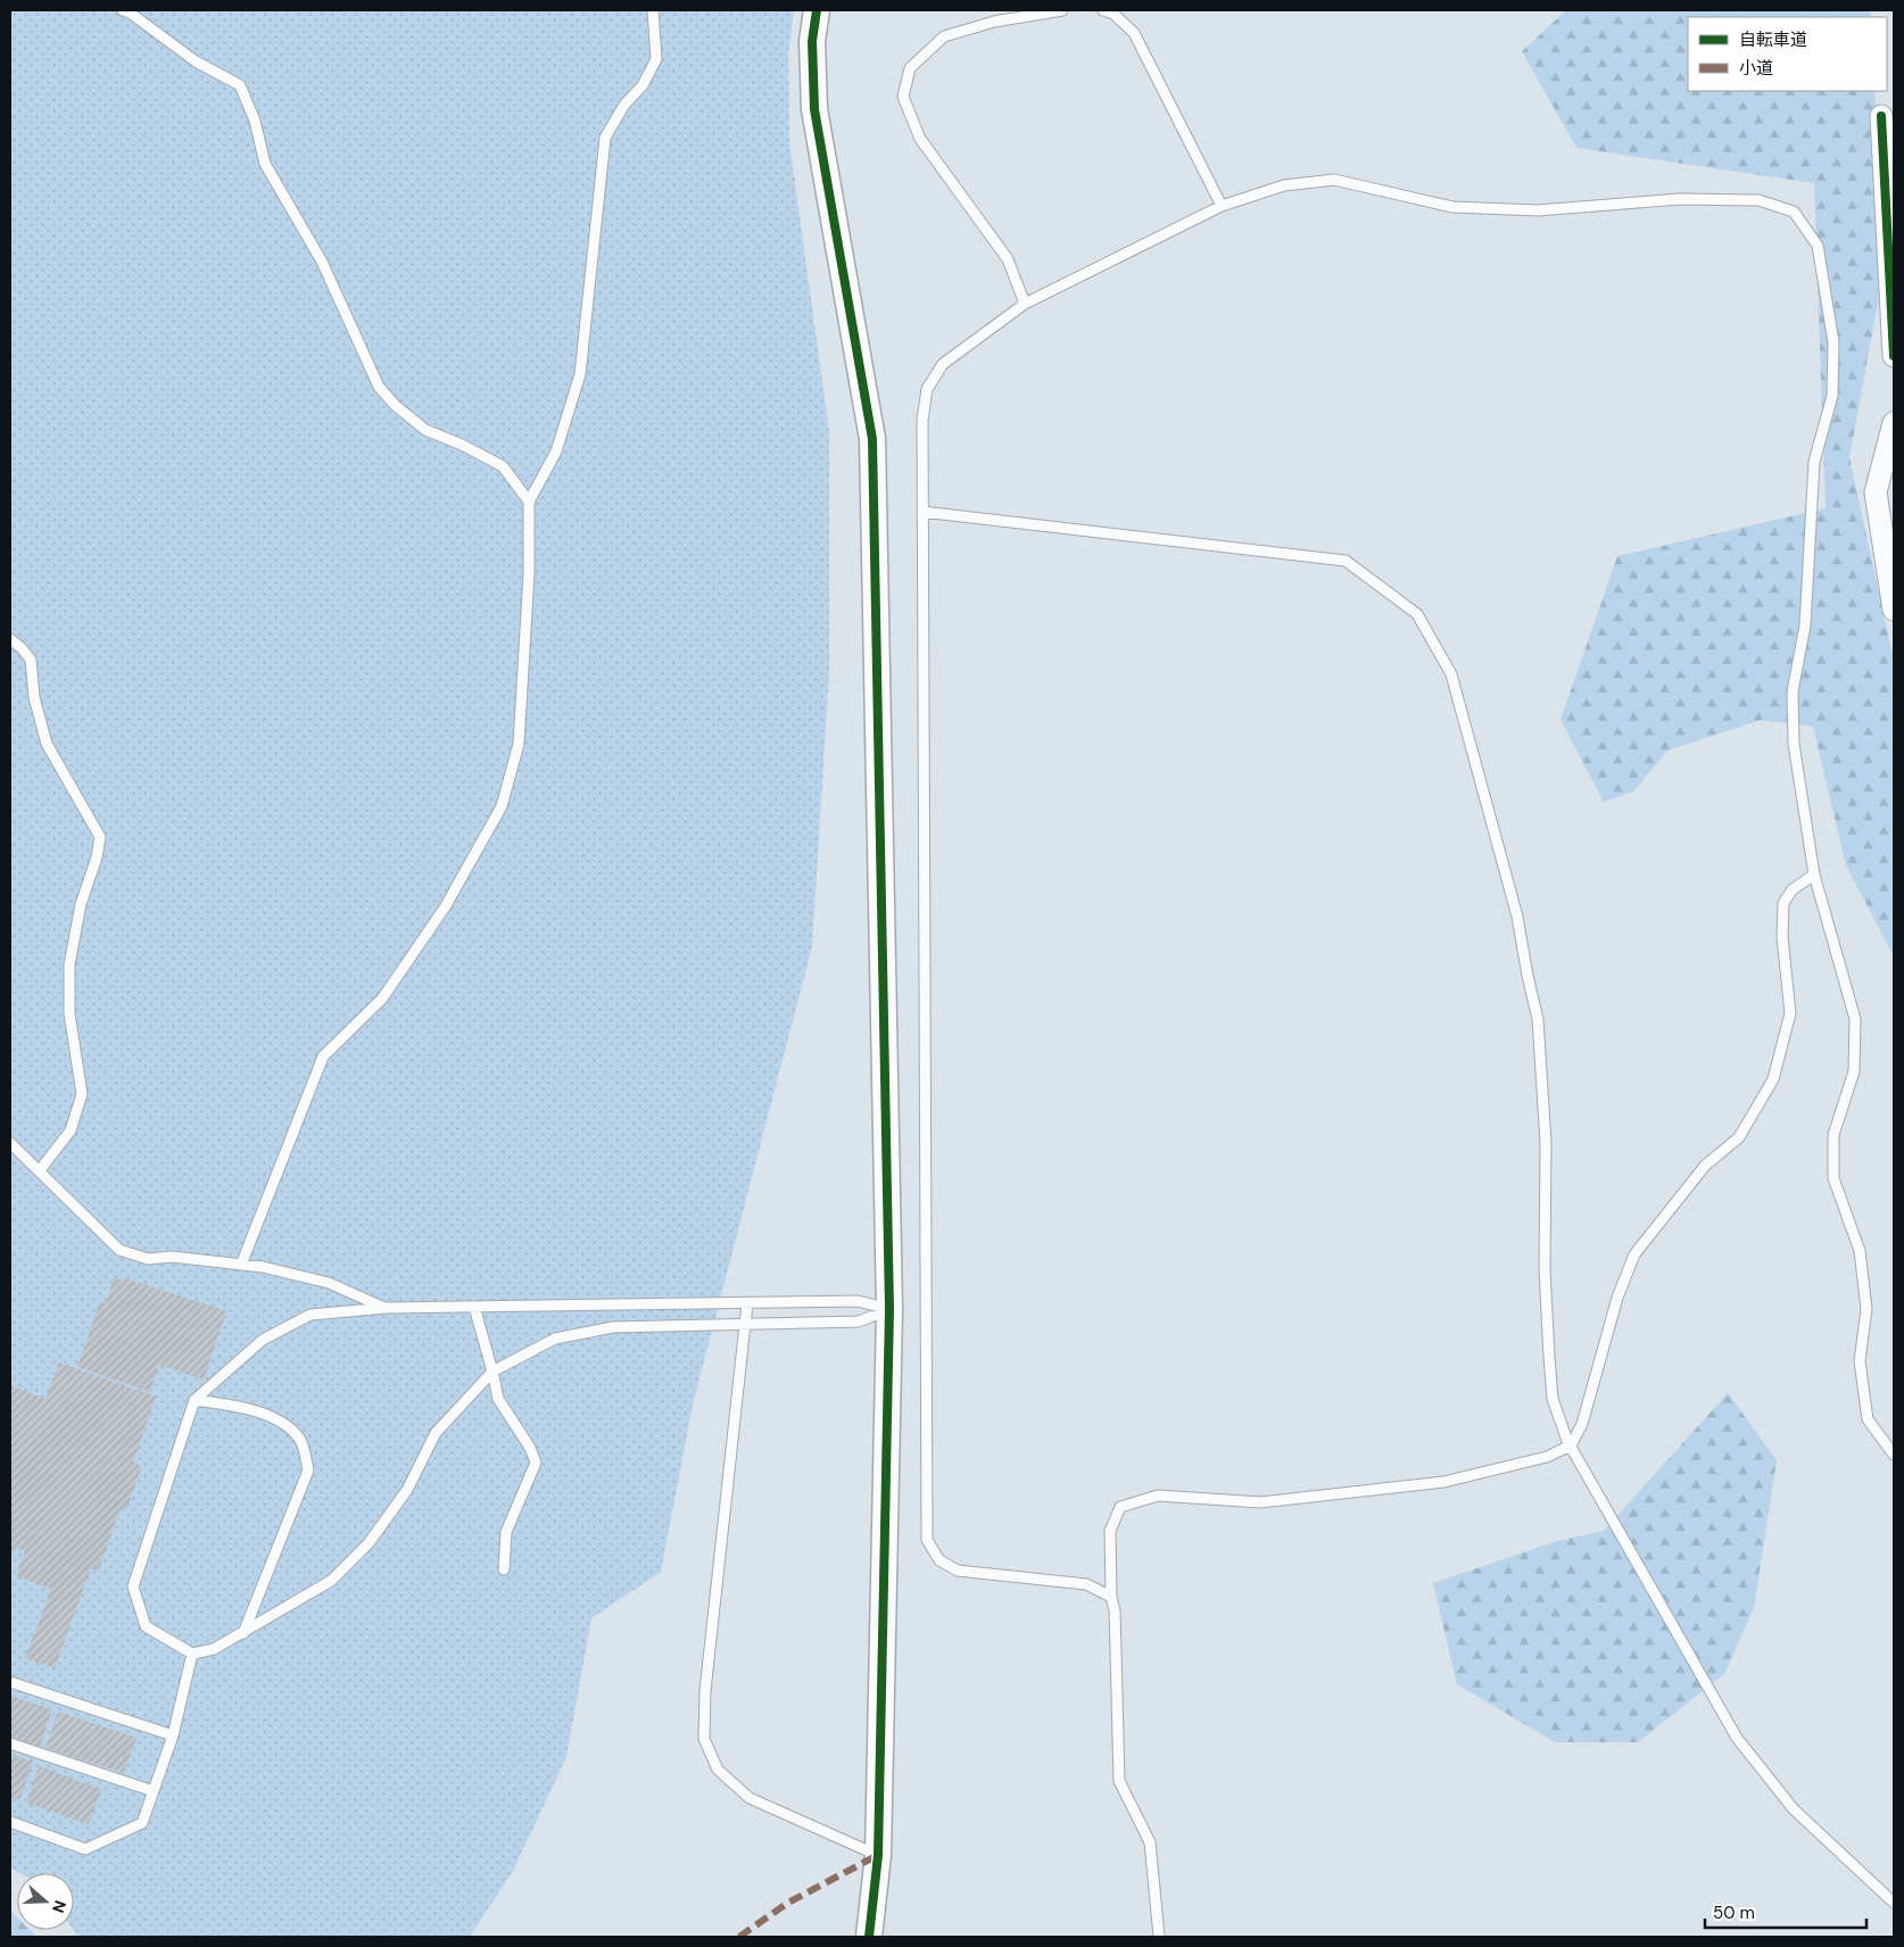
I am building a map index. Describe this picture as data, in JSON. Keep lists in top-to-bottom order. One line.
{"legend":["自転車道","小道"],"scale_bar":"50 m","north":"right"}
